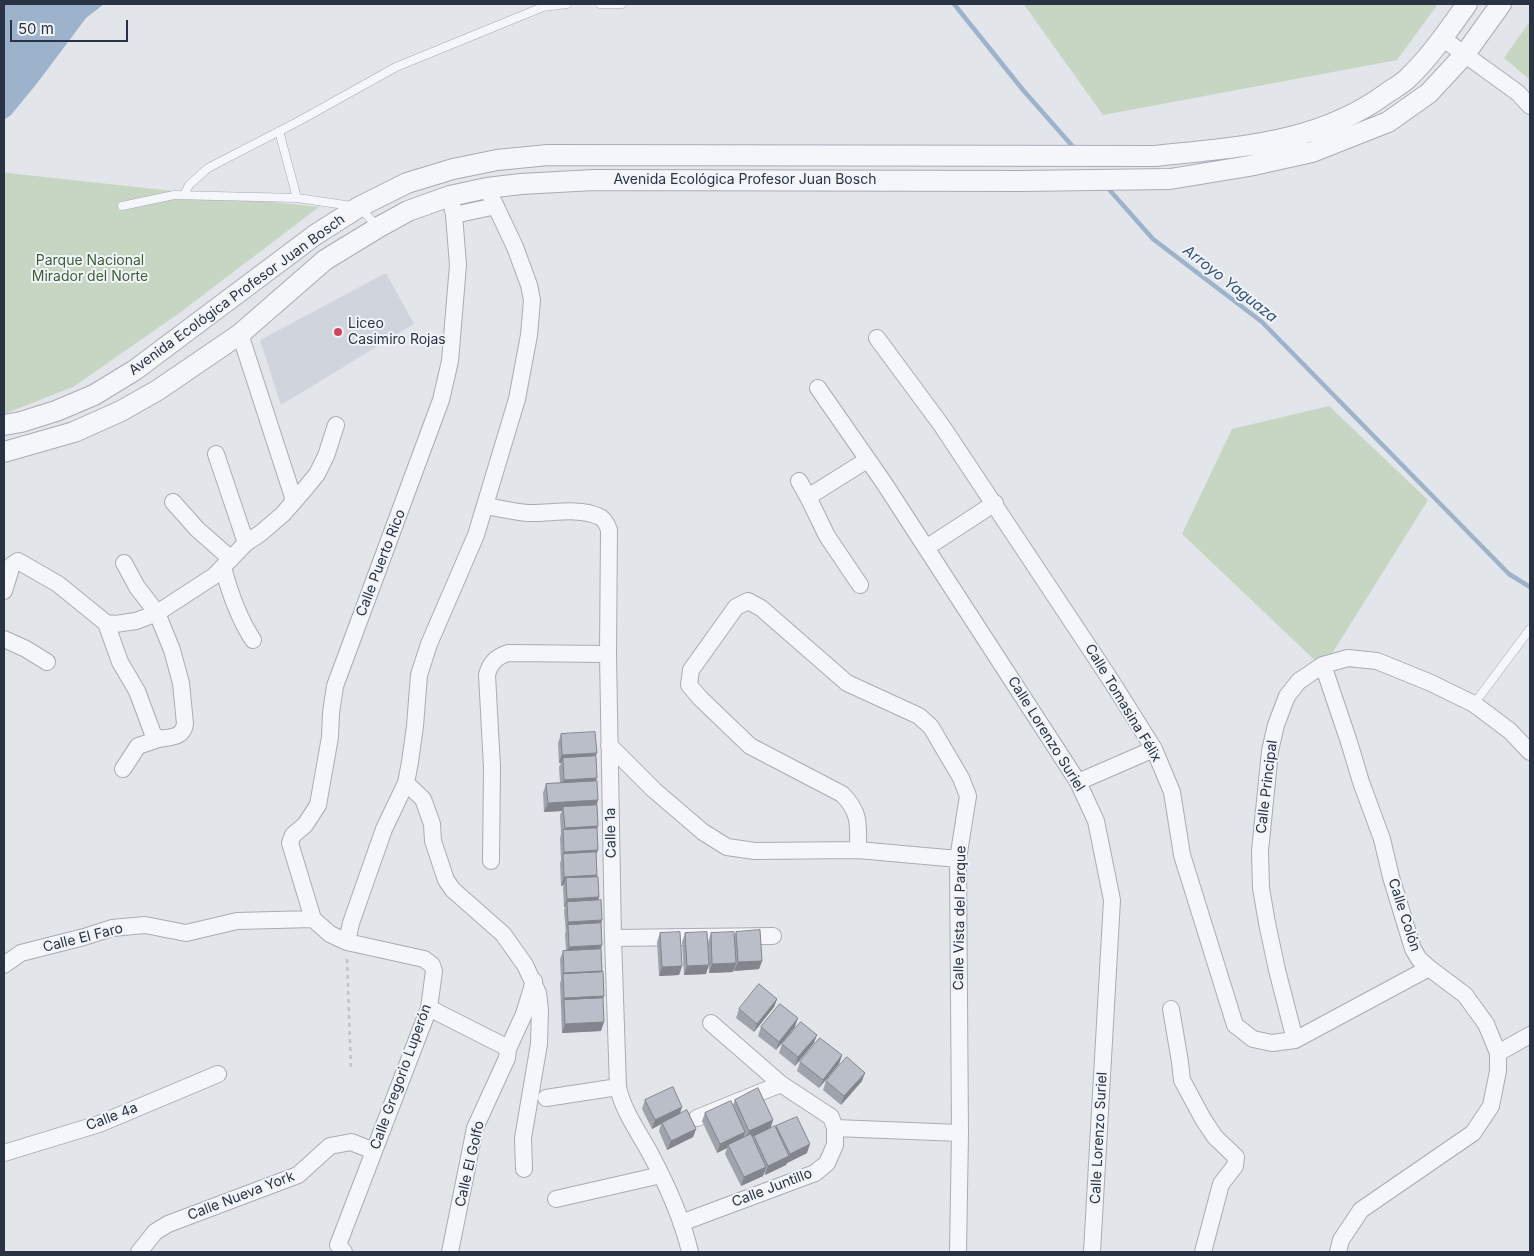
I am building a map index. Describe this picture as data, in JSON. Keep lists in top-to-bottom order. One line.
{"streets":{"street":["Avenida Ecológica Profesor Juan Bosch","Calle Puerto Rico","Calle Tomasina Félix","Calle Lorenzo Suriel","Calle Principal","Calle 1a","Calle Colón","Calle Vista del Parque","Calle El Faro","Calle Gregorio Luperón","Calle 4a","Calle El Golfo","Calle Juntillo","Calle Nueva York"]},"crossings":[["Avenida Ecológica Profesor Juan Bosch","Calle Puerto Rico"],["Calle Puerto Rico","Calle El Faro"],["Calle Puerto Rico","Calle Gregorio Luperón"],["Calle Tomasina Félix","Calle Principal"],["Calle Tomasina Félix","Calle Colón"],["Calle Principal","Calle Colón"],["Calle 1a","Calle Juntillo"],["Calle El Faro","Calle Gregorio Luperón"],["Calle Gregorio Luperón","Calle Nueva York"]],"water":["Arroyo Yaguaza"],"parks":["Parque Nacional Mirador del Norte"],"places":["Liceo Casimiro Rojas"],"scale_bar":"50 m"}
